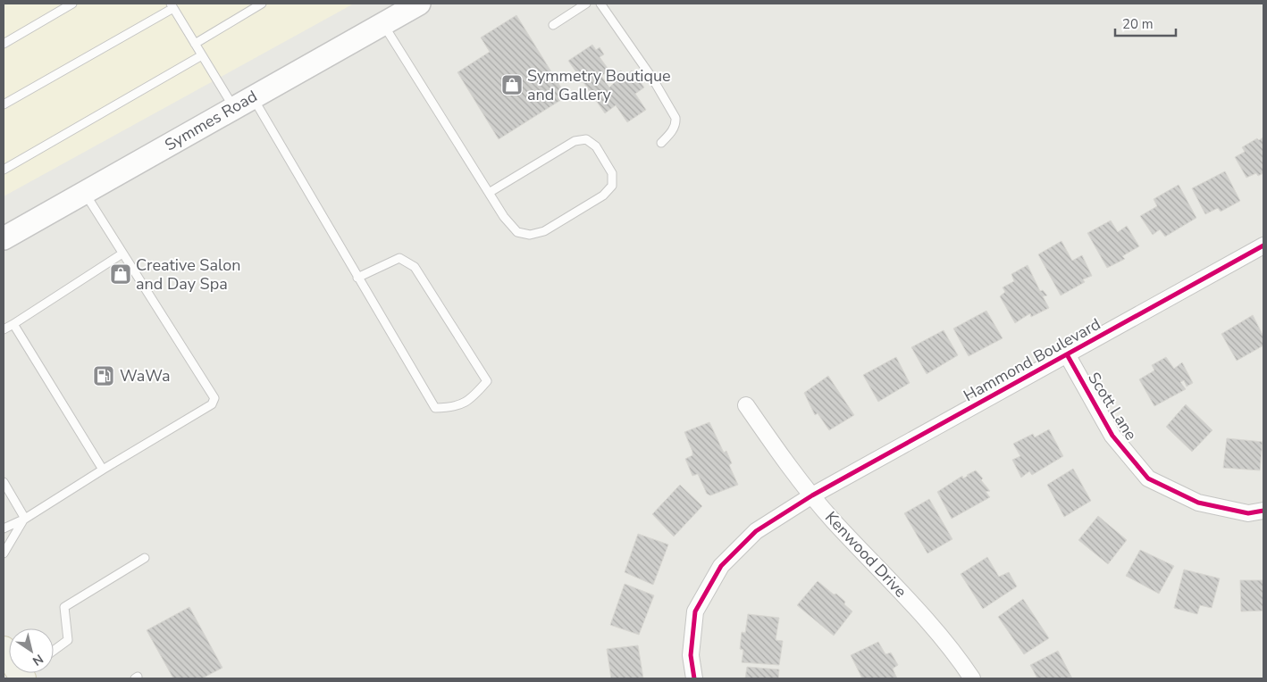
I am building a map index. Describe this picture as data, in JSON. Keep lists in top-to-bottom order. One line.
{"streets":{"main road":["Symmes Road"],"street":["Hammond Boulevard","Scott Lane","Kenwood Drive"]},"crossings":[["Hammond Boulevard","Scott Lane"],["Hammond Boulevard","Kenwood Drive"]],"places":{"shop":["Symmetry Boutique and Gallery","Creative Salon and Day Spa"],"fuel station":["WaWa"]},"scale_bar":"20 m","north":"bottom right"}
